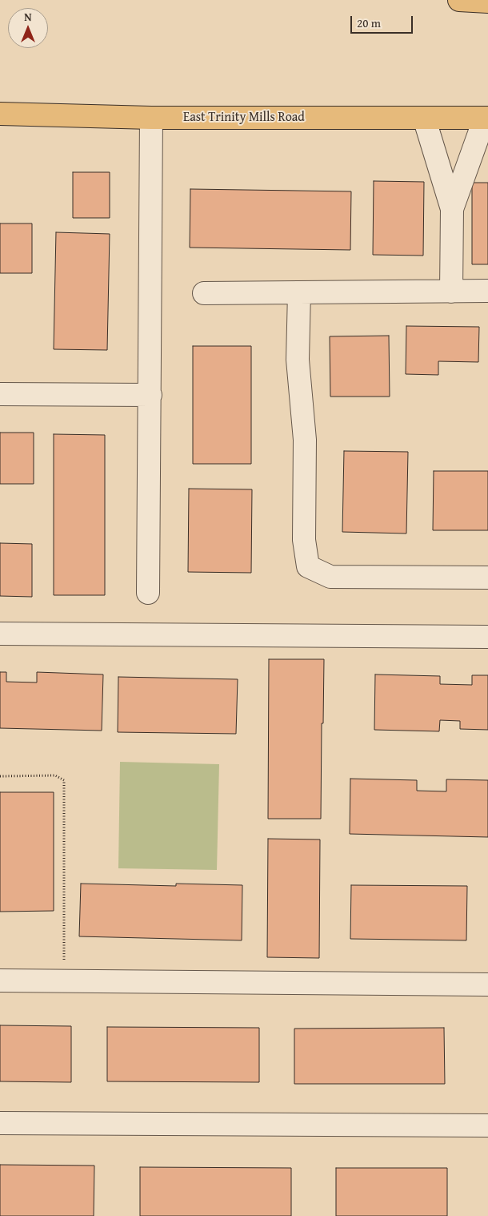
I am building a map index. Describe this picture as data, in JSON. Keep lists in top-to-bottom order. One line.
{"streets":{"main road":["East Trinity Mills Road"]},"scale_bar":"20 m","north":"top"}
